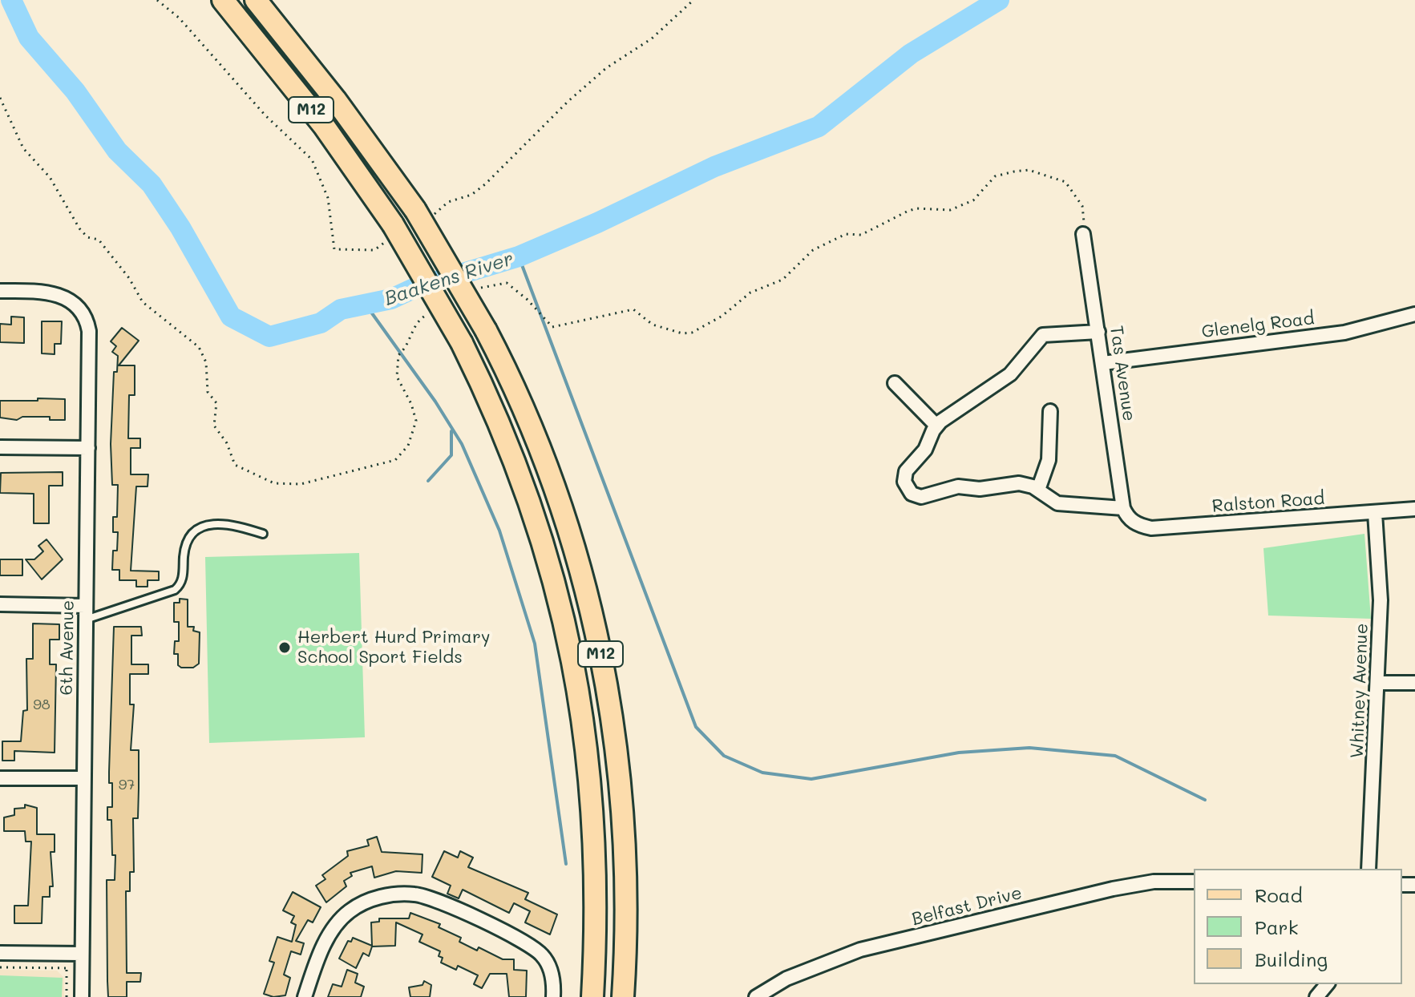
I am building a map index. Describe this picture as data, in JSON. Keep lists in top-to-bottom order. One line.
{"streets":{"main road":["M12"],"street":["Glenelg Road","Tas Avenue","Ralston Road","6th Avenue","Whitney Avenue","Belfast Drive"]},"crossings":[["Glenelg Road","Tas Avenue"],["Tas Avenue","Ralston Road"],["Ralston Road","Whitney Avenue"]],"water":["Baakens River"],"places":["Herbert Hurd Primary School Sport Fields"],"house_numbers":["98","97"],"legend":["Road","Park","Building"]}
